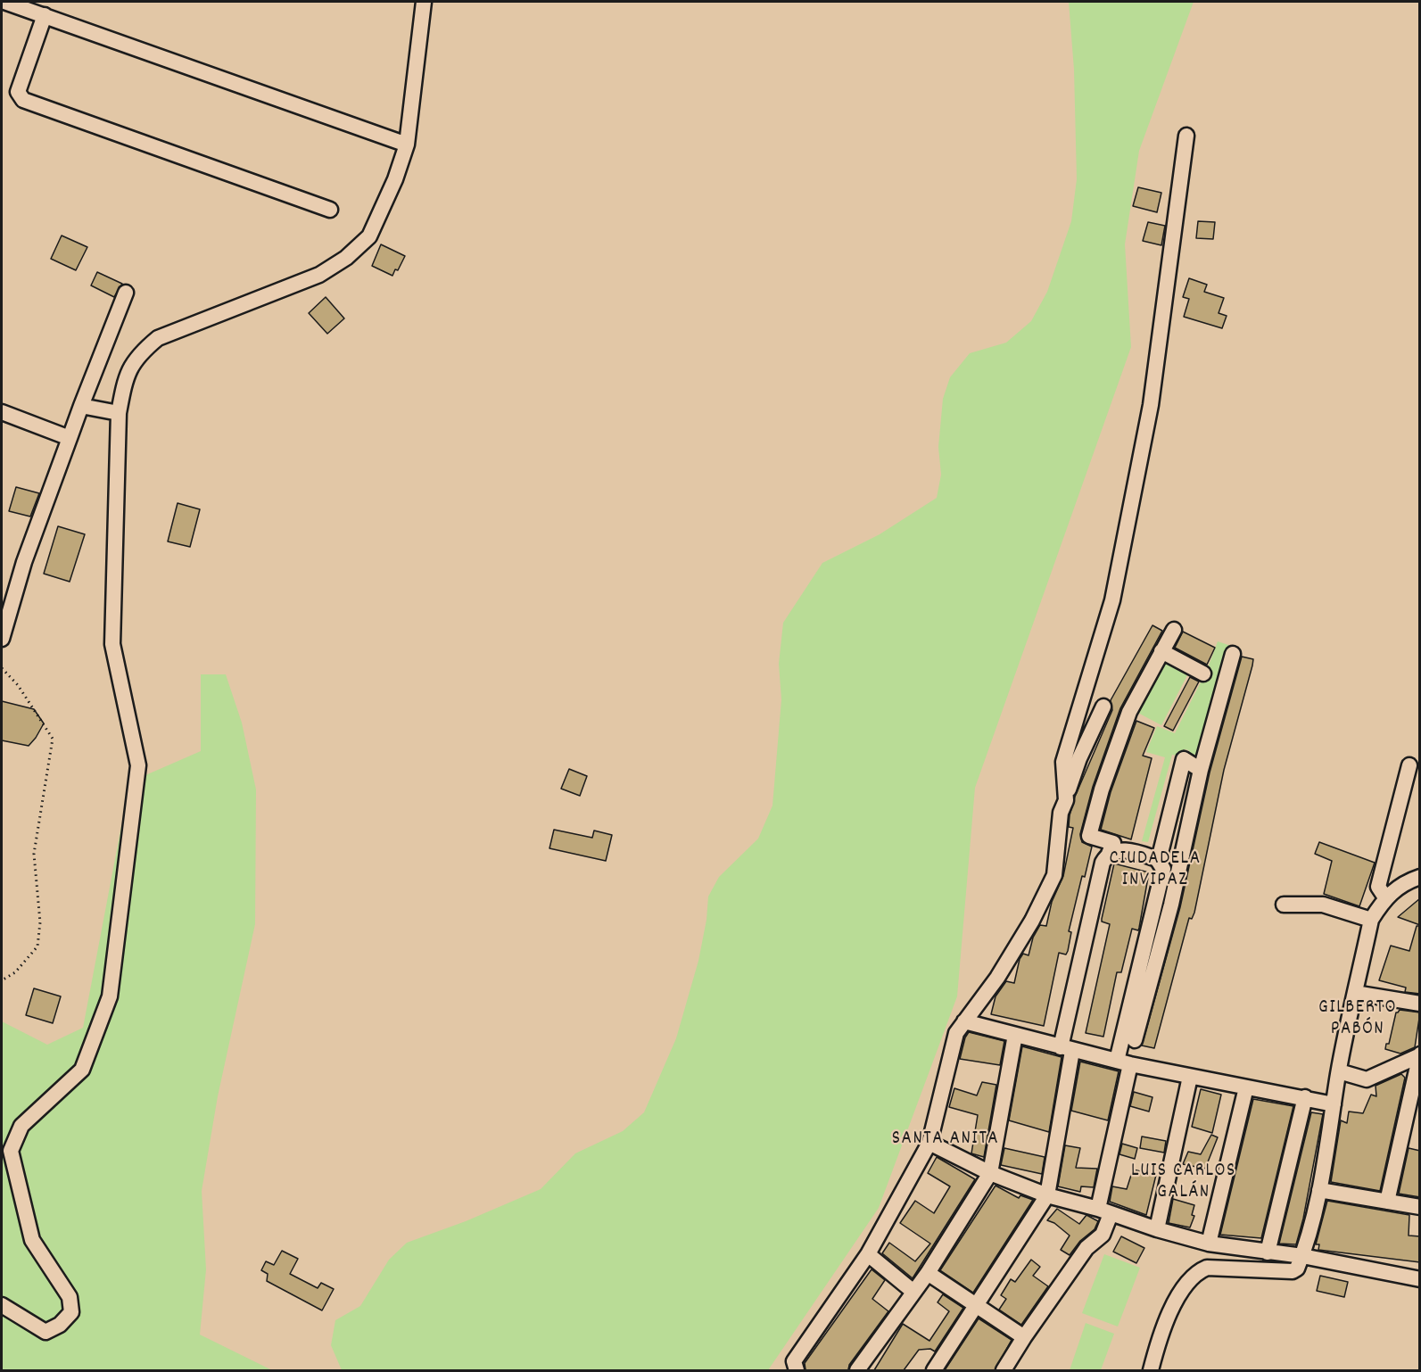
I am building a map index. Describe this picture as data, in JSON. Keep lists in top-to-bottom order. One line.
{"districts":["CIUDADELA INVIPAZ","GILBERTO PABÓN","SANTA ANITA","LUIS CARLOS GALÁN"]}
